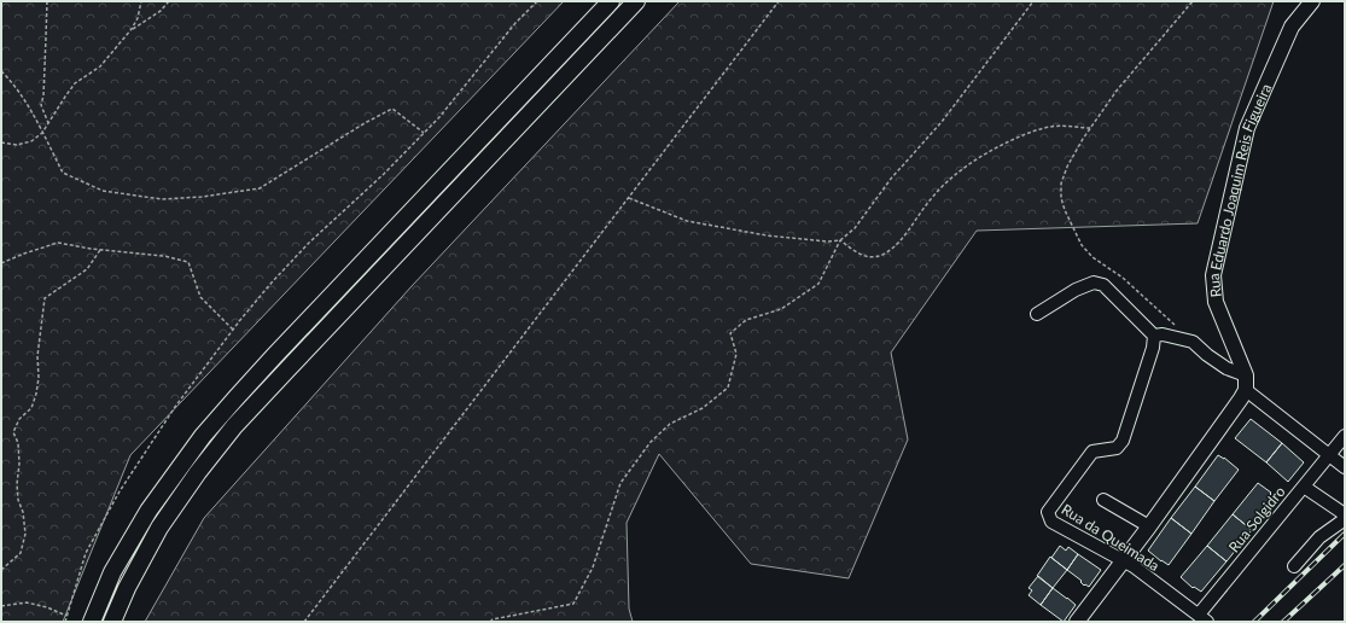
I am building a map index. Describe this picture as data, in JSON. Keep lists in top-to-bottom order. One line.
{"streets":{"main road":["Rua Eduardo Joaquim Reis Figueira"],"street":["Rua Solgidro","Rua da Queimada"]},"crossings":[["Rua Solgidro","Rua da Queimada"]]}
